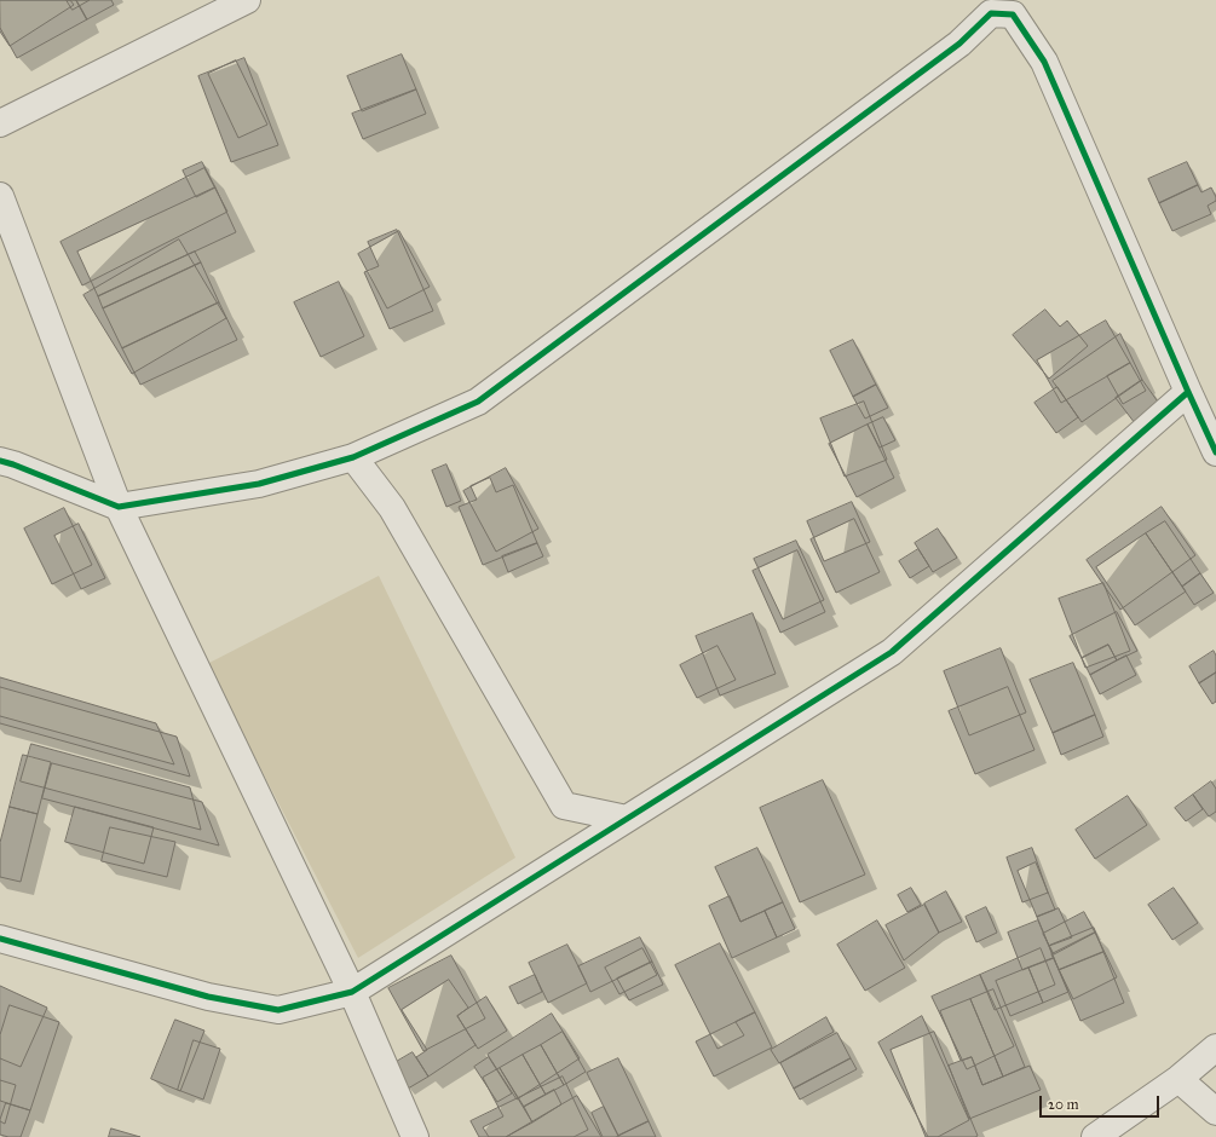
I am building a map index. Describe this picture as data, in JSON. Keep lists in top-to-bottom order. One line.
{"scale_bar":"20 m"}
